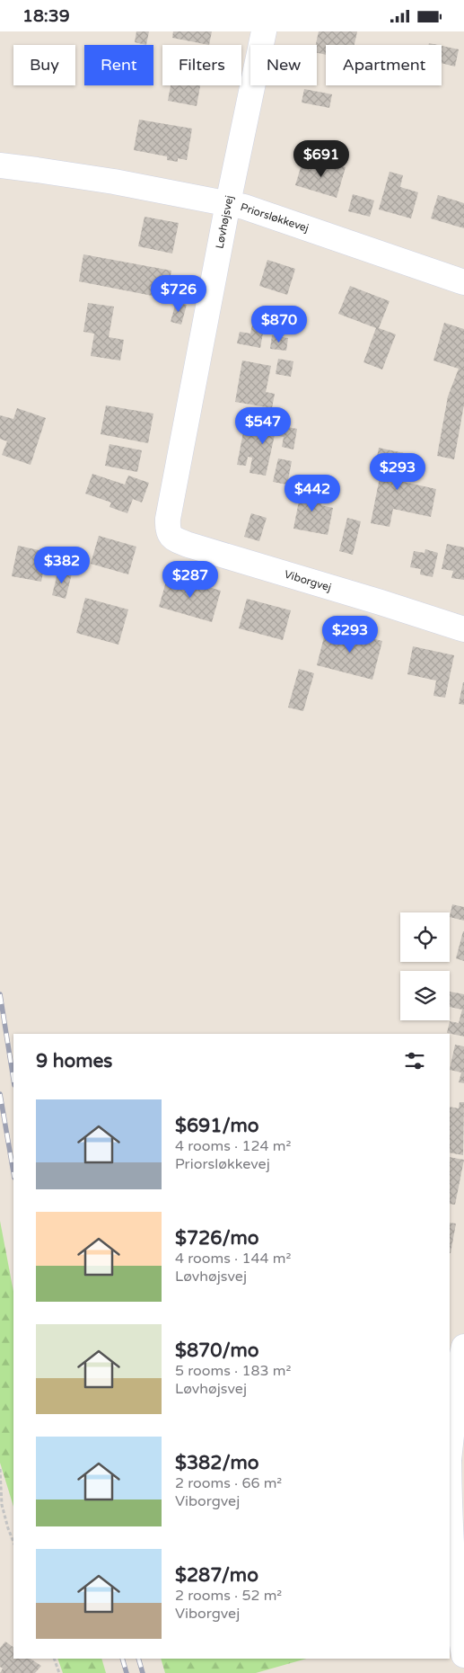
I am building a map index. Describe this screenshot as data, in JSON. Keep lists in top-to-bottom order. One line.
{"streets":{"street":["Priorsløkkevej","Løvhøjsvej","Viborgvej"]},"crossings":[["Priorsløkkevej","Løvhøjsvej"],["Løvhøjsvej","Viborgvej"]],"page":{"status":"18:39","chip":["Buy","Rent","Filters","New","Apartment"],"price":["$691","$726","$870","$547","$293","$442","$382","$287","$293"],"heading":"9 homes","list":[{"name":"$691/mo","note":"4 rooms · 124 m² · Priorsløkkevej"},{"name":"$726/mo","note":"4 rooms · 144 m² · Løvhøjsvej"},{"name":"$870/mo","note":"5 rooms · 183 m² · Løvhøjsvej"},{"name":"$382/mo","note":"2 rooms · 66 m² · Viborgvej"},{"name":"$287/mo","note":"2 rooms · 52 m² · Viborgvej"}]}}
